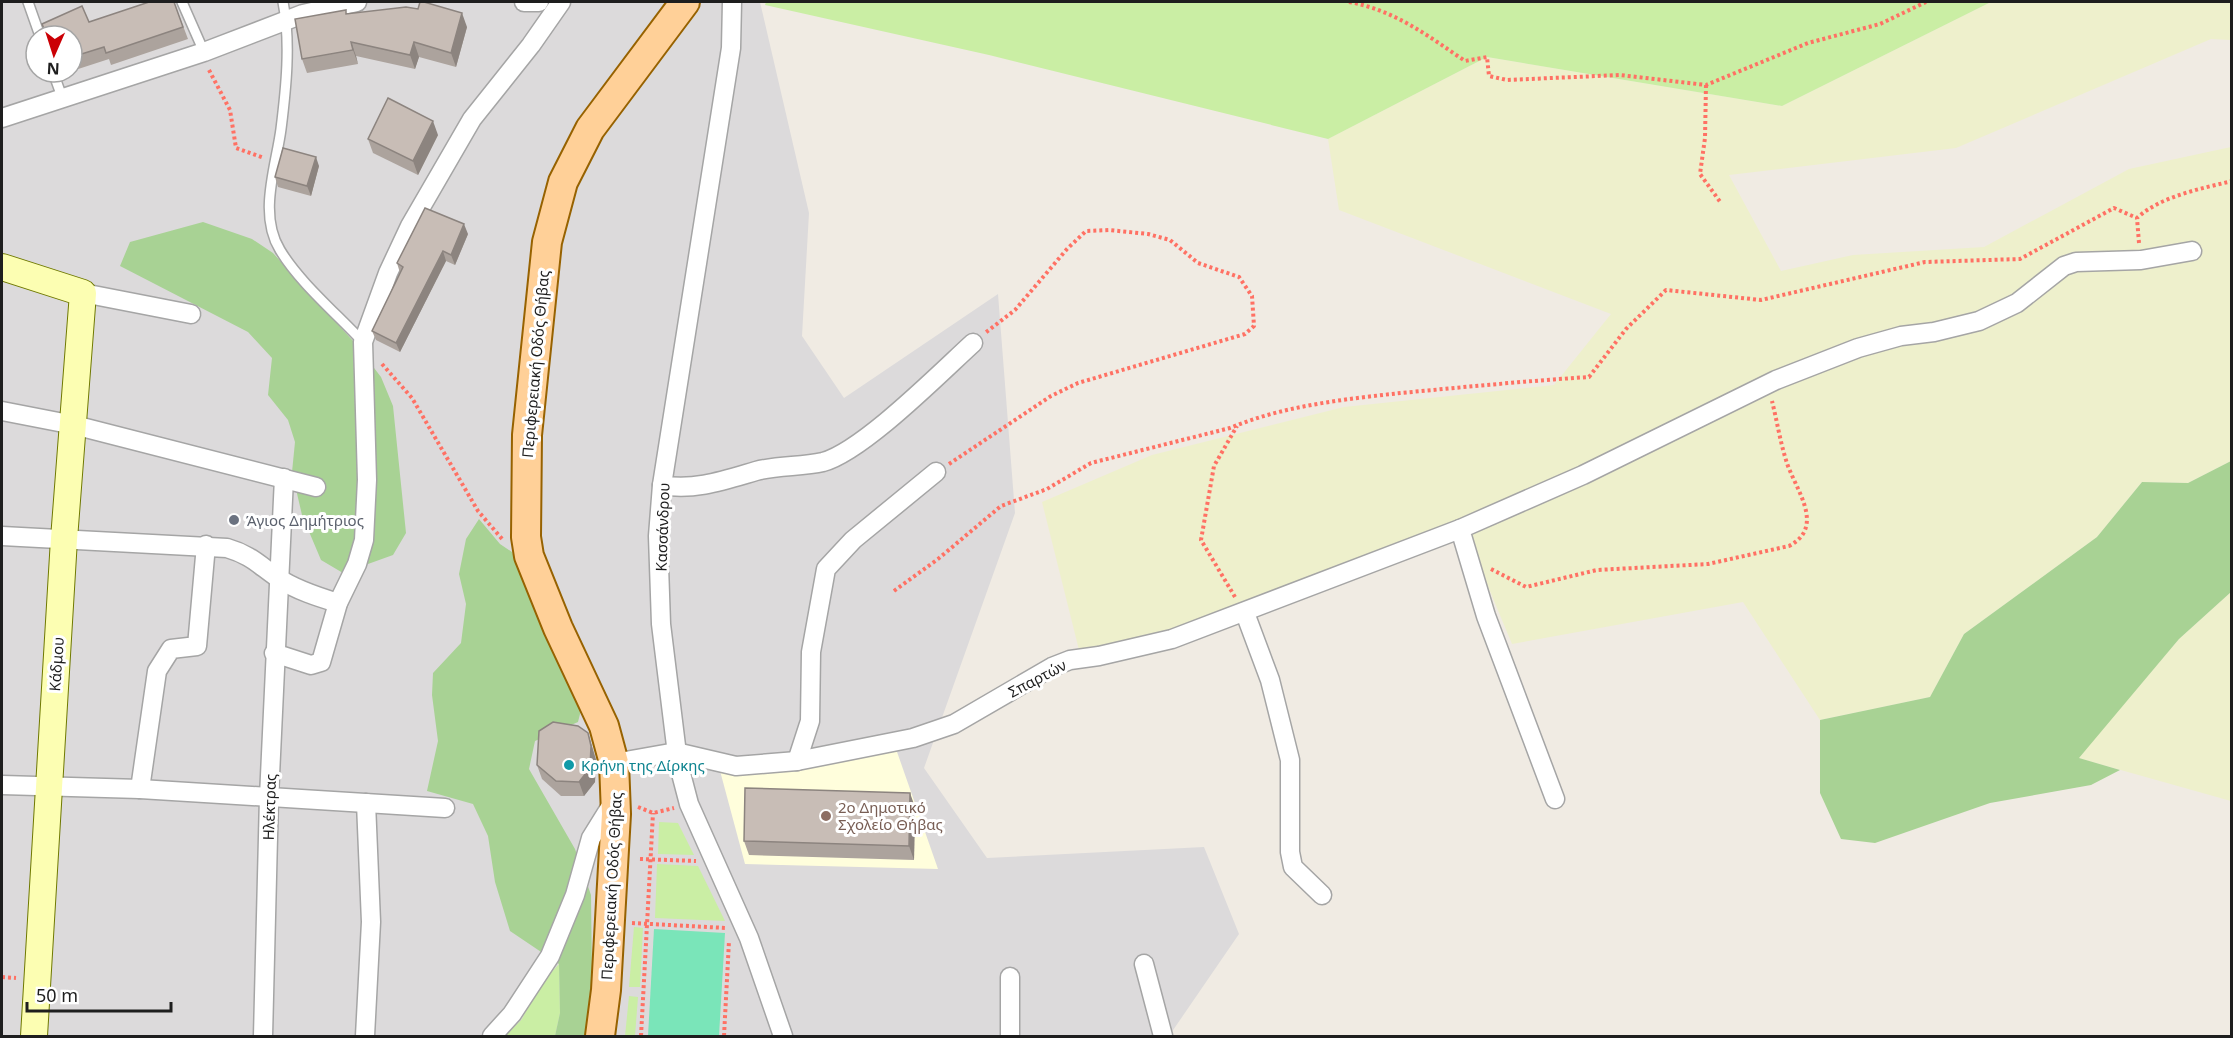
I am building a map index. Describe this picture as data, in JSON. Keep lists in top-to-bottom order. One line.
{"streets":{"main road":["Περιφερειακή Οδός Θήβας","Κάδμου"],"street":["Κασσάνδρου","Σπαρτών","Ηλέκτρας"]},"crossings":[["Κασσάνδρου","Σπαρτών"]],"places":["Άγιος Δημήτριος","Κρήνη της Δίρκης","2ο Δημοτικό Σχολείο Θήβας"],"scale_bar":"50 m","north":"bottom"}
